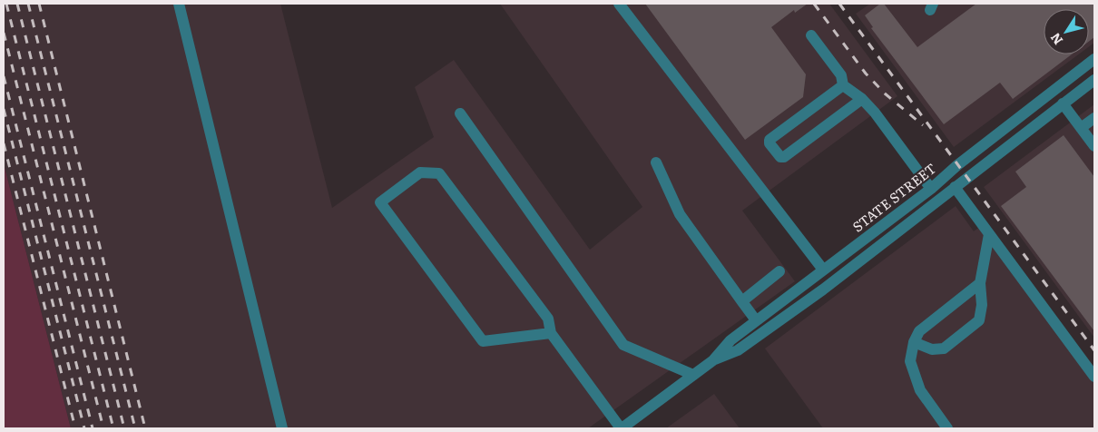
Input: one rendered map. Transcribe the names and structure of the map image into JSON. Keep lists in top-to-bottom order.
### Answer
{
  "streets": {
    "street": ["STATE STREET"]
  },
  "north": "bottom left"
}
